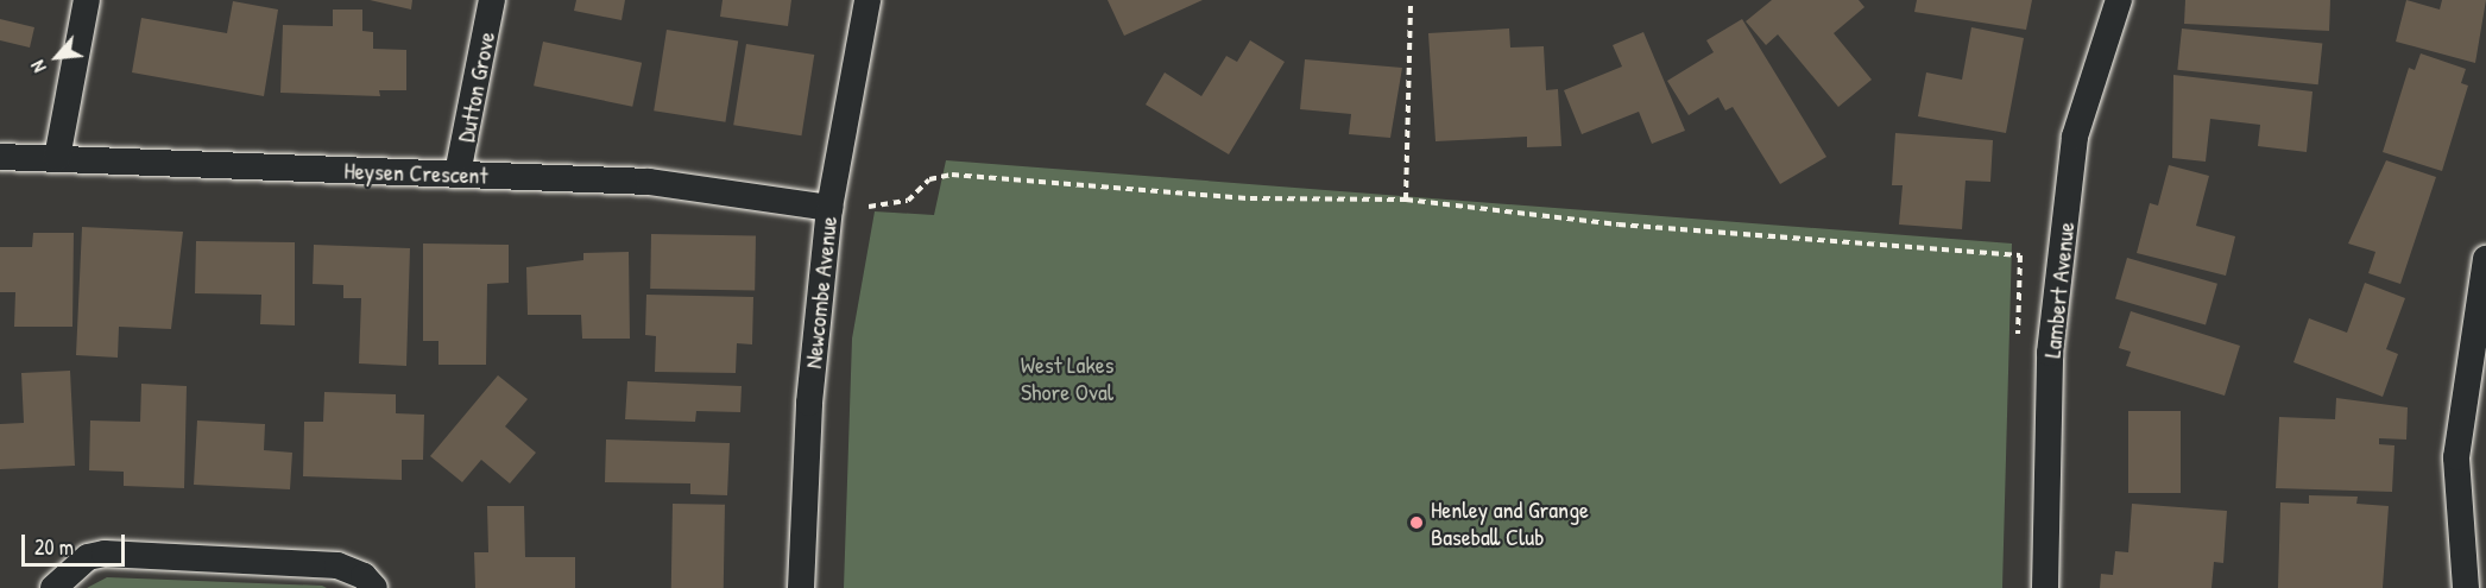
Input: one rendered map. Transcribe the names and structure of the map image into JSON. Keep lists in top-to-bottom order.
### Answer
{
  "streets": {
    "street": [
      "Dutton Grove",
      "Heysen Crescent",
      "Lambert Avenue",
      "Newcombe Avenue"
    ]
  },
  "crossings": [
    ["Dutton Grove", "Heysen Crescent"],
    ["Heysen Crescent", "Newcombe Avenue"]
  ],
  "parks": ["West Lakes Shore Oval"],
  "places": ["Henley and Grange Baseball Club"],
  "scale_bar": "20 m",
  "north": "bottom left"
}
